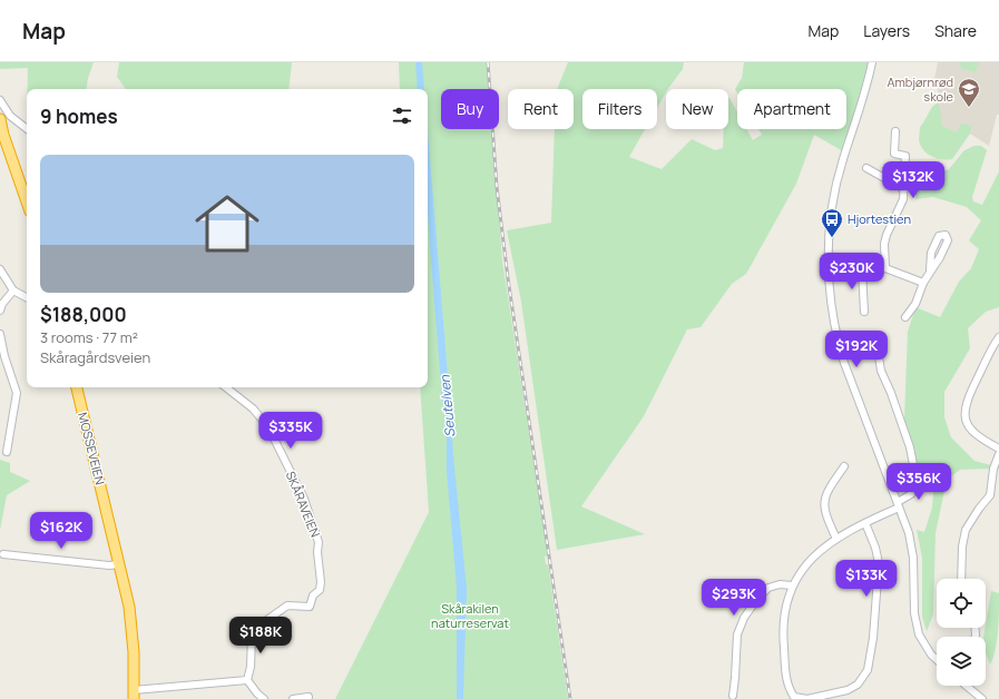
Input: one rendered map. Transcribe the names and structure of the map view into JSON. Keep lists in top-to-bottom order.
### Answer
{
  "streets": {
    "highway": ["MOSSEVEIEN"],
    "street": ["SKÅRAVEIEN"]
  },
  "water": ["Seutelven"],
  "parks": ["Skårakilen naturreservat"],
  "places": {
    "school or university": ["Ambjørnrød skole"],
    "bus stop": ["Hjortestien"]
  },
  "page": {
    "header": "Map",
    "nav": ["Map", "Layers", "Share"],
    "chip": [
      "Buy",
      "Rent",
      "Filters",
      "New",
      "Apartment"
    ],
    "heading": "9 homes",
    "list": [
      {
        "name": "$188,000",
        "note": "3 rooms · 77 m² · Skåragårdsveien"
      }
    ],
    "price": [
      "$132K",
      "$230K",
      "$192K",
      "$335K",
      "$356K",
      "$162K",
      "$133K",
      "$293K",
      "$188K"
    ]
  }
}
